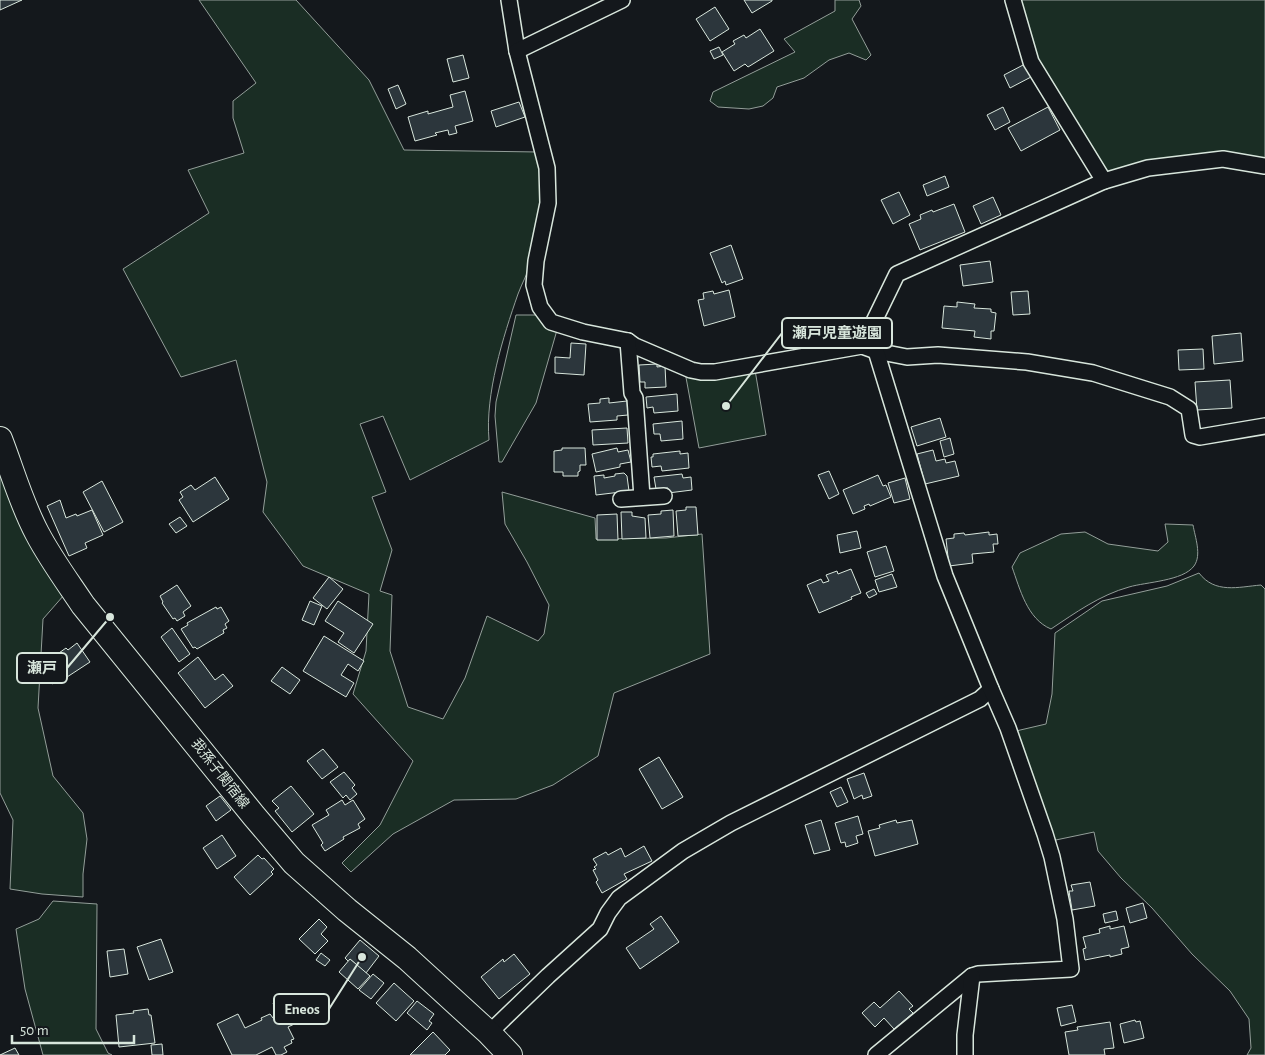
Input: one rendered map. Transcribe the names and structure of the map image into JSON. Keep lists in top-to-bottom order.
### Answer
{
  "streets": {
    "main road": ["我孫子関宿線"]
  },
  "places": ["瀬戸児童遊園", "瀬戸", "Eneos"],
  "scale_bar": "50 m"
}
